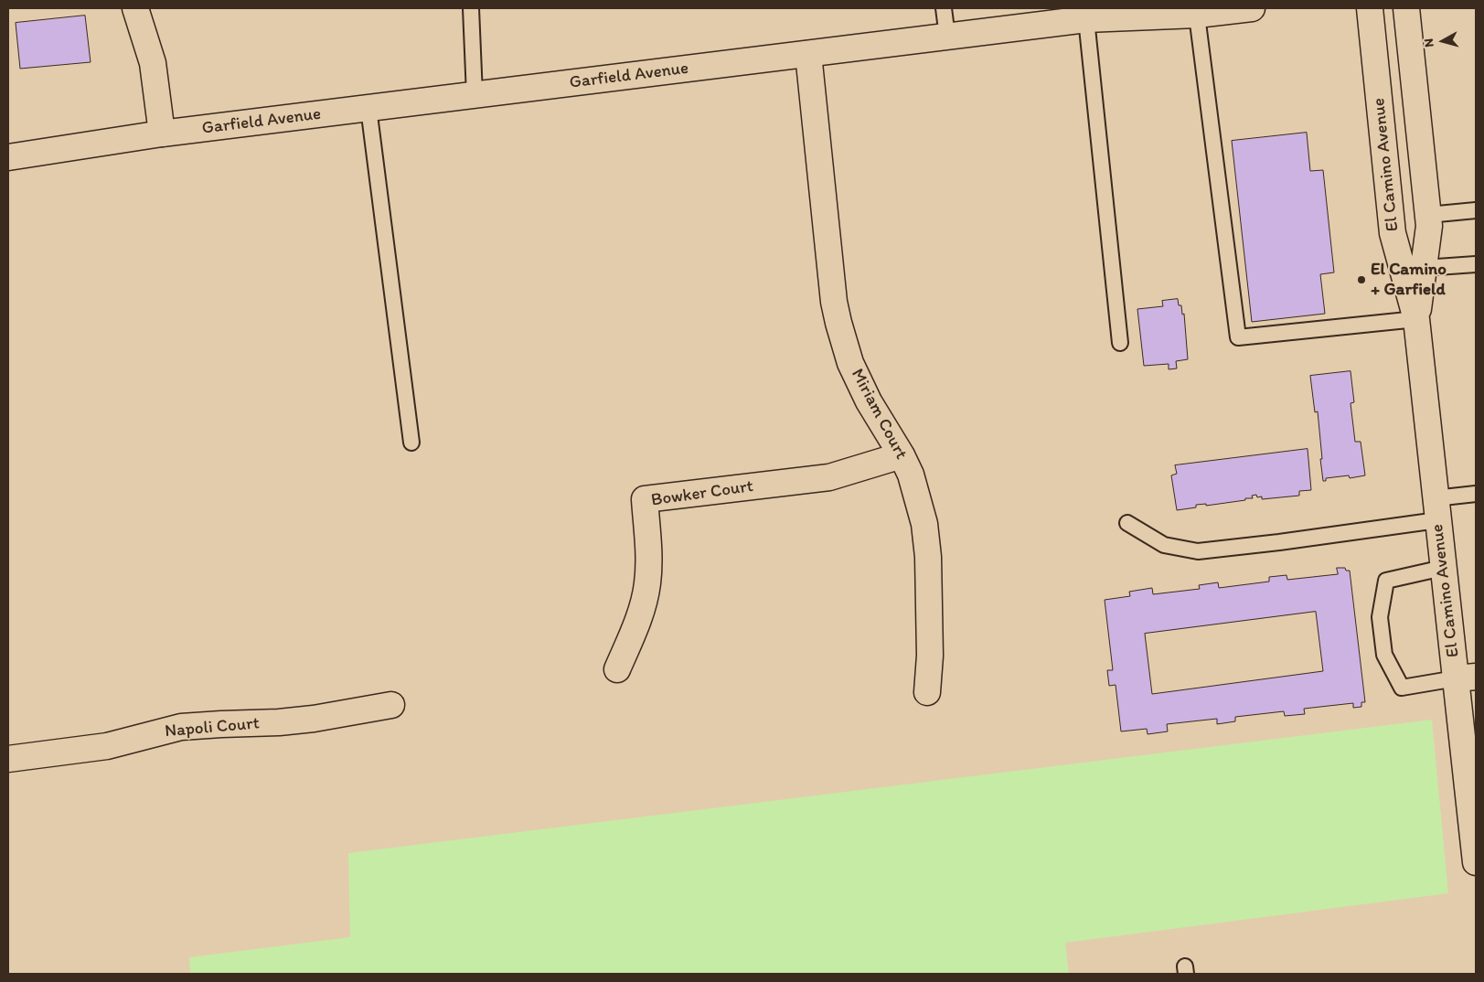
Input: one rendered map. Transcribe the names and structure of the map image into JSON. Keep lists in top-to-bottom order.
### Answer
{
  "streets": {
    "street": [
      "Garfield Avenue",
      "El Camino Avenue",
      "Miriam Court",
      "Bowker Court",
      "Napoli Court"
    ]
  },
  "crossings": [
    ["Garfield Avenue", "Miriam Court"],
    ["Miriam Court", "Bowker Court"]
  ],
  "places": ["El Camino + Garfield"],
  "north": "left"
}
